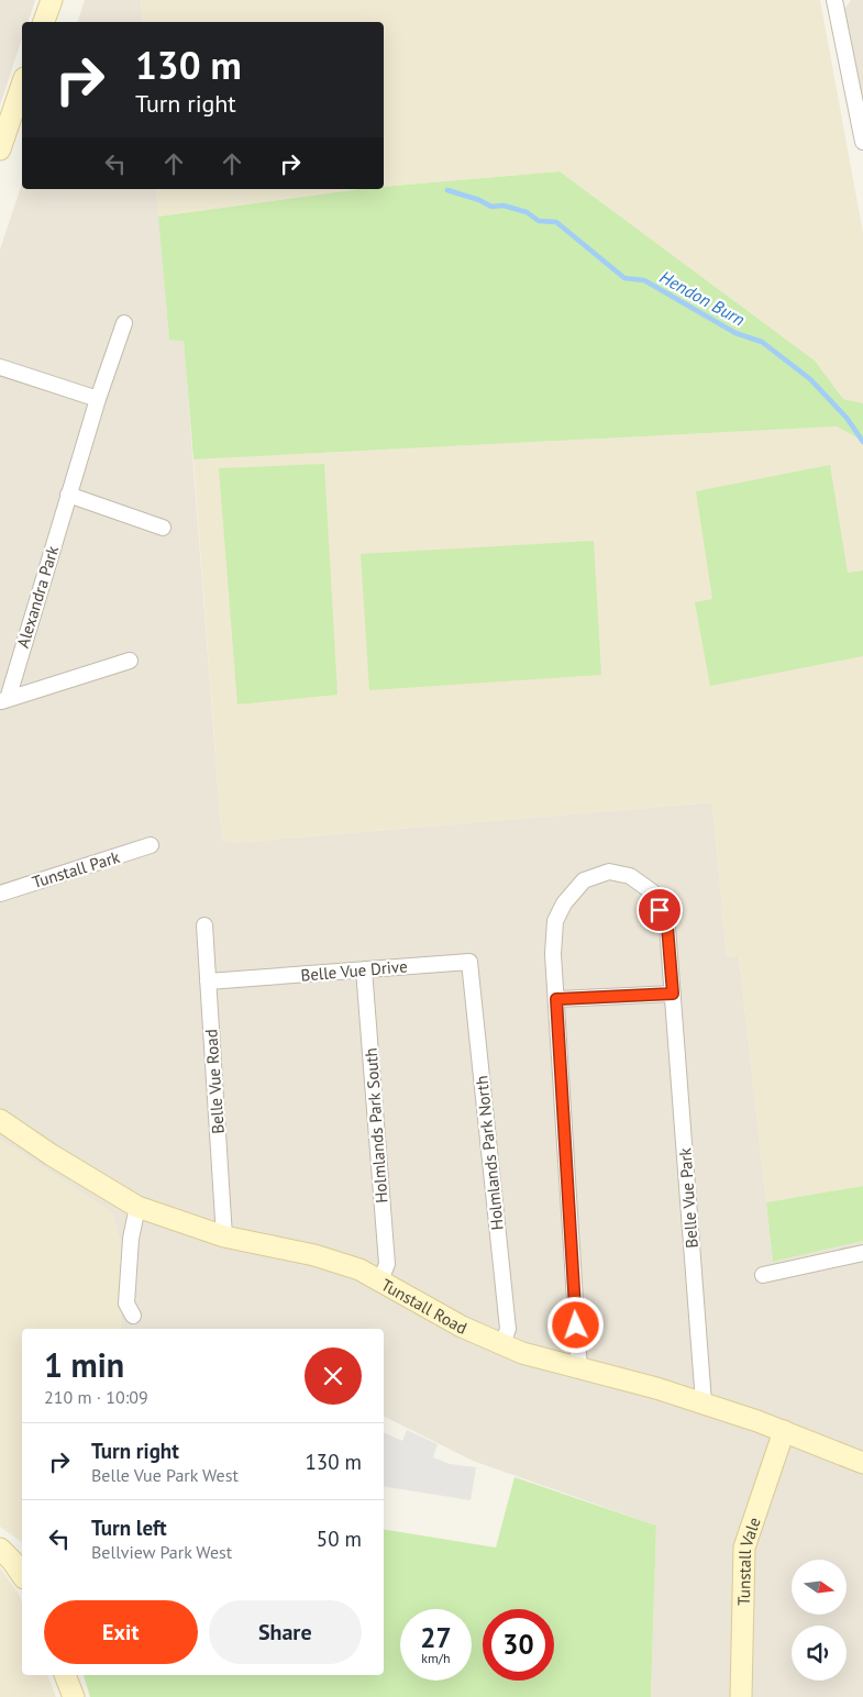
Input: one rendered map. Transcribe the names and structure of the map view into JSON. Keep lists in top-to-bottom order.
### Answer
{
  "streets": {
    "street": [
      "Alexandra Park",
      "Tunstall Park",
      "Belle Vue Drive",
      "Belle Vue Road",
      "Holmlands Park South",
      "Holmlands Park North",
      "Belle Vue Park",
      "Tunstall Road",
      "Tunstall Vale"
    ]
  },
  "crossings": [
    ["Belle Vue Drive", "Belle Vue Road"],
    ["Belle Vue Drive", "Holmlands Park South"],
    ["Belle Vue Drive", "Holmlands Park North"],
    ["Belle Vue Road", "Tunstall Road"],
    ["Holmlands Park South", "Tunstall Road"],
    ["Holmlands Park North", "Tunstall Road"],
    ["Belle Vue Park", "Tunstall Road"],
    ["Tunstall Road", "Tunstall Vale"]
  ],
  "water": ["Hendon Burn"],
  "north": "right",
  "page": {
    "turn": ["130 m", "Turn right"],
    "heading": ["1 min", "210 m · 10:09"],
    "list": [
      {
        "name": "Turn right",
        "note": "Belle Vue Park West",
        "value": "130 m"
      },
      {
        "name": "Turn left",
        "note": "Bellview Park West",
        "value": "50 m"
      }
    ],
    "buttons": ["Exit", "Share"],
    "speed": "27 km/h",
    "limit": "30"
  }
}
